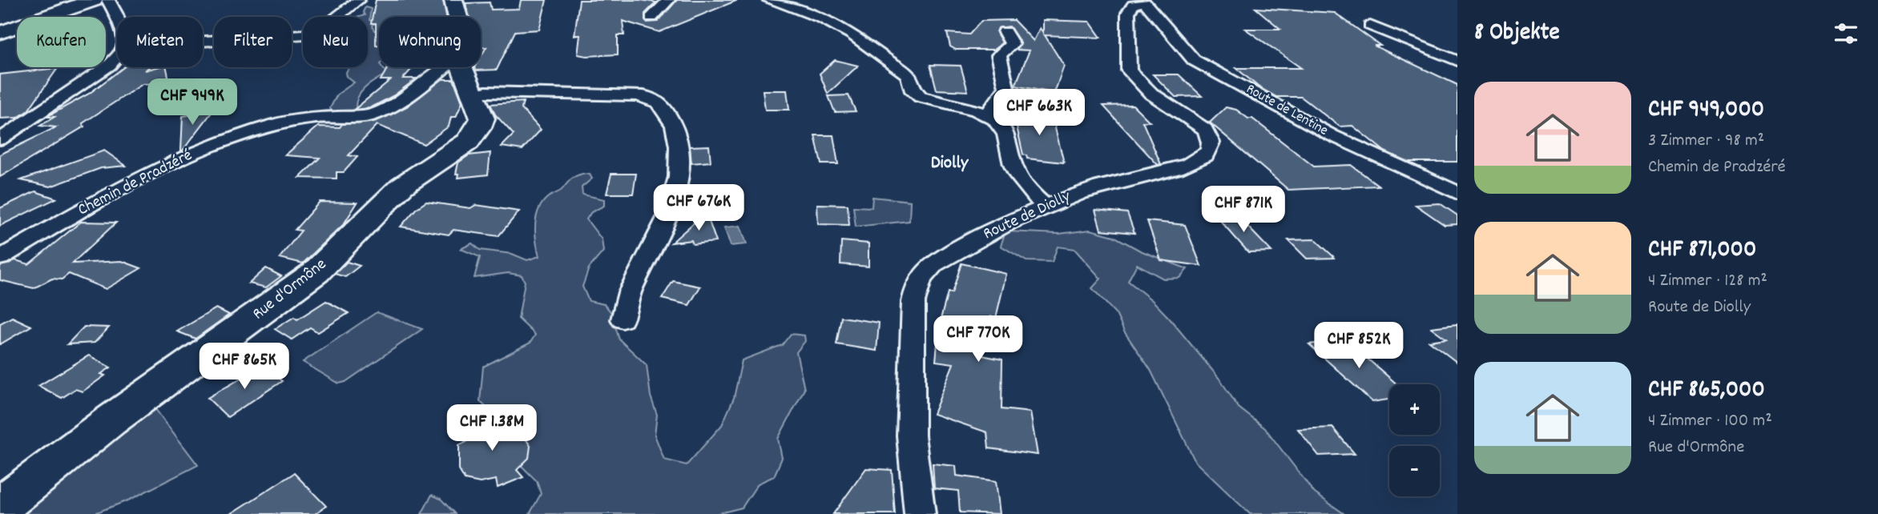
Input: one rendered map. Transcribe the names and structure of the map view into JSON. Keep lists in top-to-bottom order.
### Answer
{
  "streets": {
    "street": [
      "Route de Lentine",
      "Chemin de Pradzéré",
      "Route de Diolly",
      "Rue d'Ormône"
    ]
  },
  "crossings": [
    ["Route de Lentine", "Route de Diolly"],
    ["Chemin de Pradzéré", "Rue d'Ormône"]
  ],
  "districts": ["Diolly"],
  "page": {
    "heading": "8 Objekte",
    "chip": [
      "Kaufen",
      "Mieten",
      "Filter",
      "Neu",
      "Wohnung"
    ],
    "list": [
      {
        "name": "CHF 949,000",
        "note": "3 Zimmer · 98 m² · Chemin de Pradzéré"
      },
      {
        "name": "CHF 871,000",
        "note": "4 Zimmer · 128 m² · Route de Diolly"
      },
      {
        "name": "CHF 865,000",
        "note": "4 Zimmer · 100 m² · Rue d'Ormône"
      }
    ],
    "price": [
      "CHF 949K",
      "CHF 663K",
      "CHF 676K",
      "CHF 871K",
      "CHF 770K",
      "CHF 852K",
      "CHF 865K",
      "CHF 1.38M"
    ],
    "map_buttons": ["+", "−"]
  }
}
